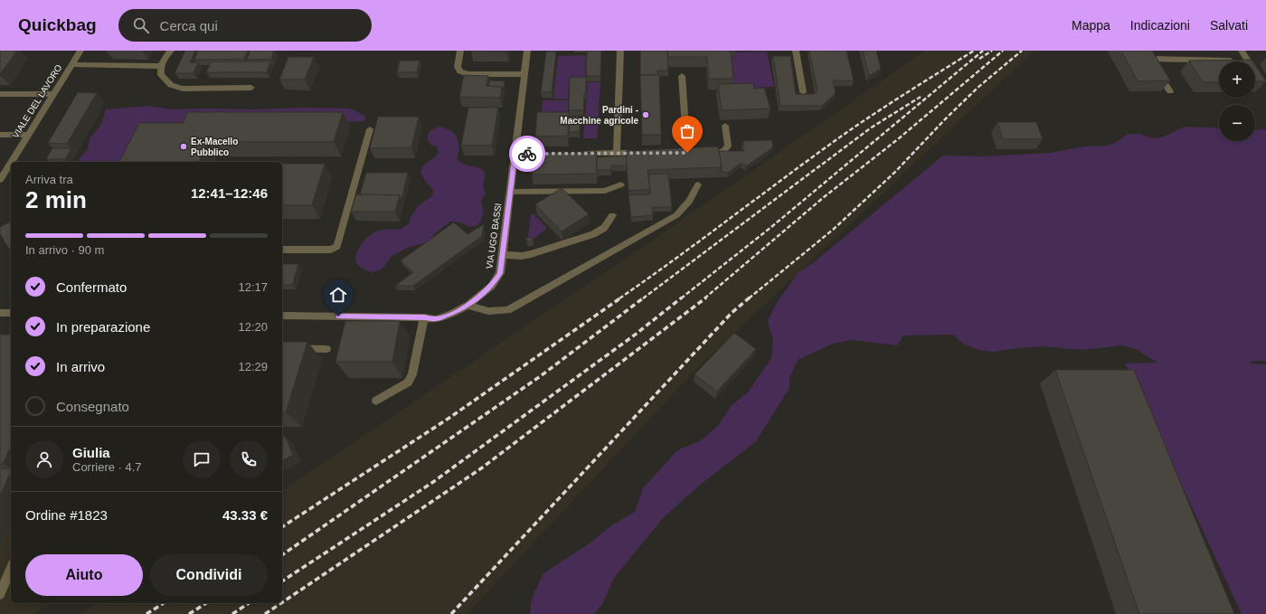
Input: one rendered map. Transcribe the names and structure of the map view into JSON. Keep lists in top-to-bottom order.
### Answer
{
  "streets": {
    "street": ["VIALE DEL LAVORO", "VIA UGO BASSI"]
  },
  "places": ["Pardini - Macchine agricole", "Ex-Macello Pubblico"],
  "page": {
    "header": "Quickbag",
    "search": "Cerca qui",
    "nav": ["Mappa", "Indicazioni", "Salvati"],
    "map_buttons": ["+", "−"],
    "heading": ["2 min", "Arriva tra", "12:41–12:46"],
    "panel": [
      "Giulia",
      "Corriere · 4.7",
      "Ordine #1823",
      "43.33 €"
    ],
    "bar": "In arrivo · 90 m",
    "list": [
      ["Confermato", "12:17"],
      ["In preparazione", "12:20"],
      ["In arrivo", "12:29"],
      "Consegnato"
    ],
    "buttons": ["Aiuto", "Condividi"]
  }
}
